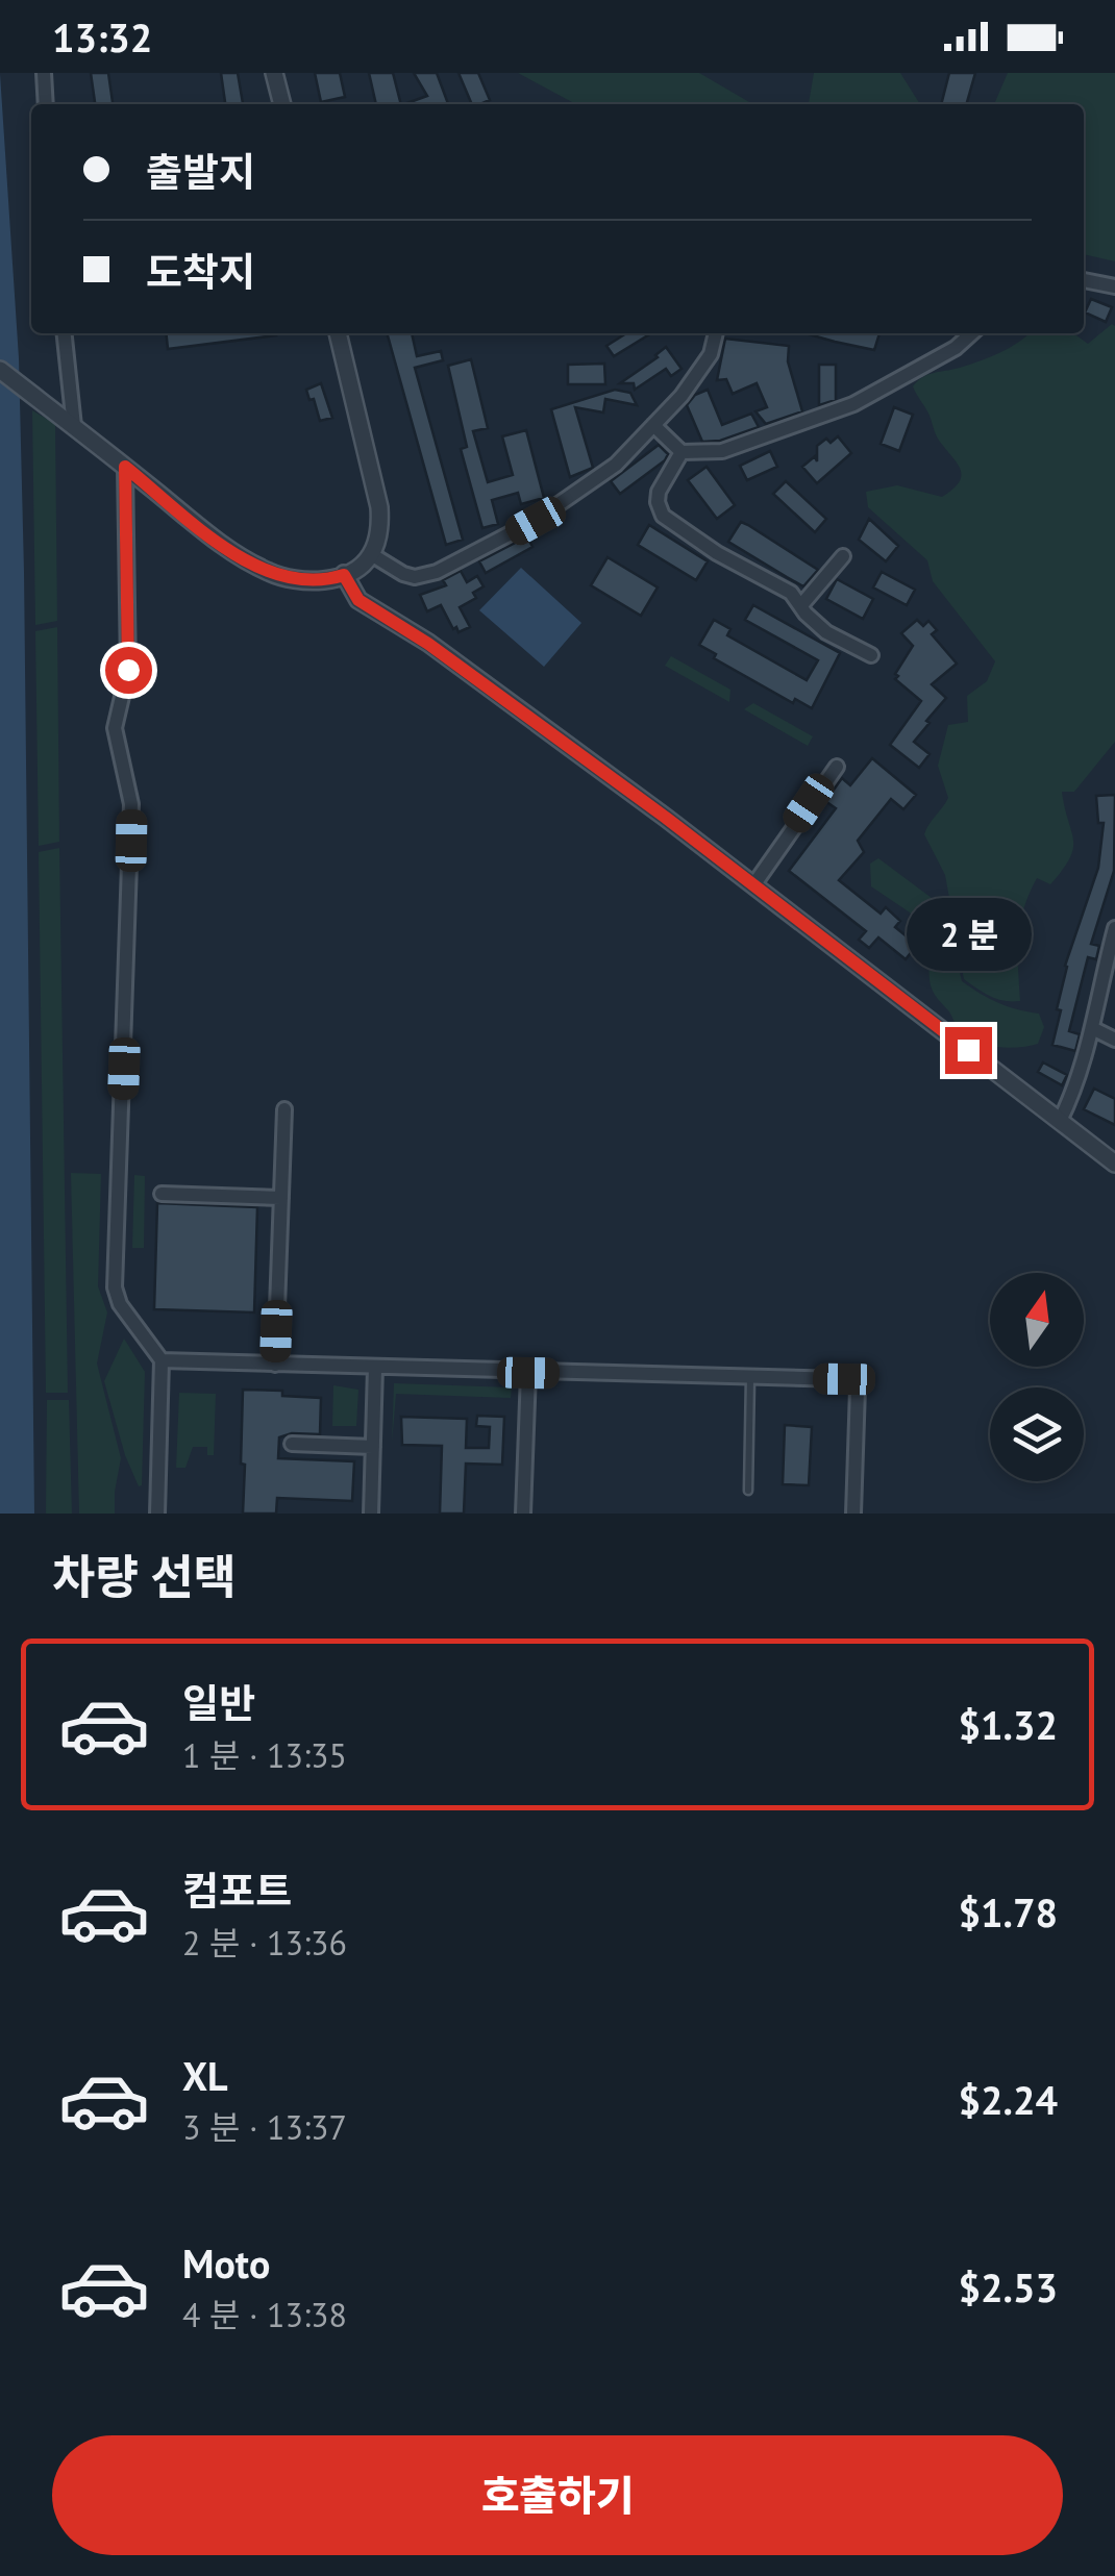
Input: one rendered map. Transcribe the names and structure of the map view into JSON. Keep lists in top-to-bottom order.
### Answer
{
  "north": "top",
  "page": {
    "status": "13:32",
    "banner": ["출발지", "도착지"],
    "bubble": "2 분",
    "heading": "차량 선택",
    "list": [
      {
        "name": "일반",
        "note": "1 분 · 13:35",
        "value": "$1.32"
      },
      {
        "name": "컴포트",
        "note": "2 분 · 13:36",
        "value": "$1.78"
      },
      {
        "name": "XL",
        "note": "3 분 · 13:37",
        "value": "$2.24"
      },
      {
        "name": "Moto",
        "note": "4 분 · 13:38",
        "value": "$2.53"
      }
    ],
    "buttons": "호출하기"
  }
}
